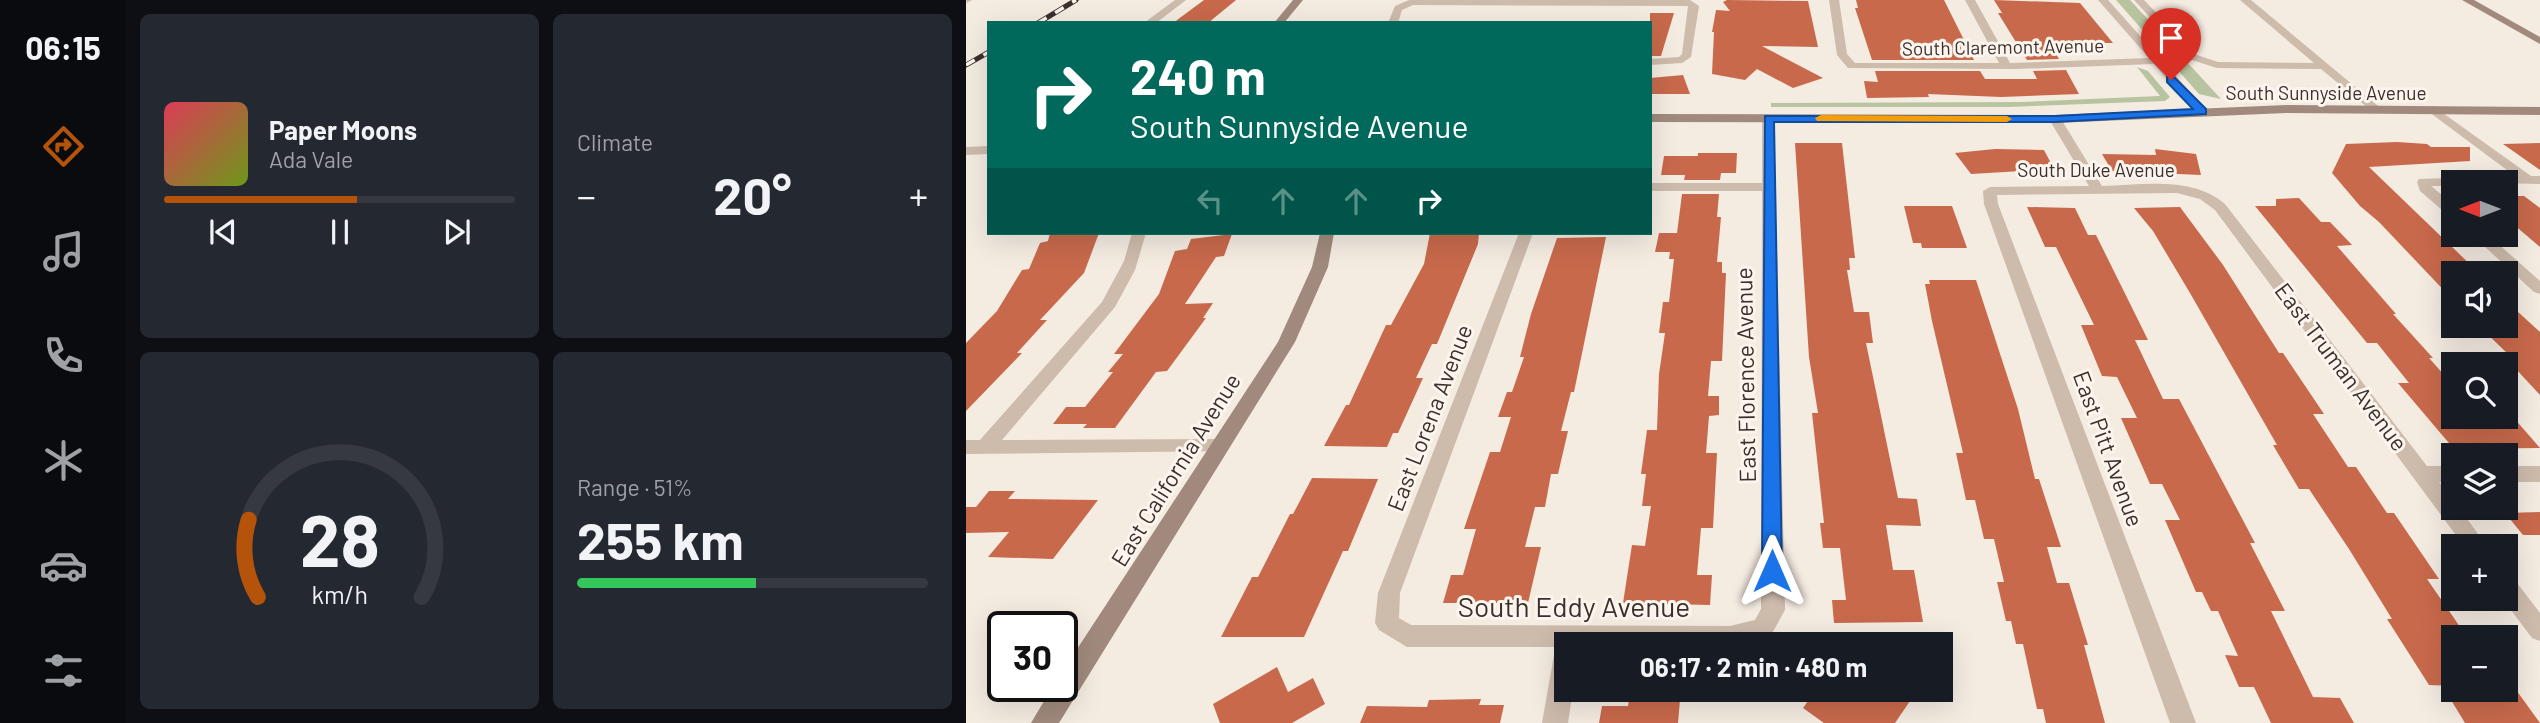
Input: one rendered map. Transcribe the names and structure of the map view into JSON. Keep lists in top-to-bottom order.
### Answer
{
  "streets": {
    "street": [
      "South Claremont Avenue",
      "South Sunnyside Avenue",
      "South Duke Avenue",
      "East Truman Avenue",
      "East Florence Avenue",
      "East Lorena Avenue",
      "East Pitt Avenue",
      "East California Avenue",
      "South Eddy Avenue"
    ]
  },
  "crossings": [
    ["South Sunnyside Avenue", "East Florence Avenue"],
    ["South Duke Avenue", "East Truman Avenue"],
    ["South Duke Avenue", "East Pitt Avenue"],
    ["East Florence Avenue", "South Eddy Avenue"],
    ["East Lorena Avenue", "South Eddy Avenue"]
  ],
  "north": "left",
  "page": {
    "tabs": "06:15",
    "tile": [
      "Climate",
      ["Range · 51%", "255 km"]
    ],
    "turn": ["240 m", "South Sunnyside Avenue"],
    "song": ["Paper Moons", "Ada Vale"],
    "heat": ["−", "20°", "+"],
    "map_buttons": ["+", "−"],
    "limit": "30",
    "trip": "06:17 · 2 min · 480 m",
    "gauge": ["28", "km/h"]
  }
}
